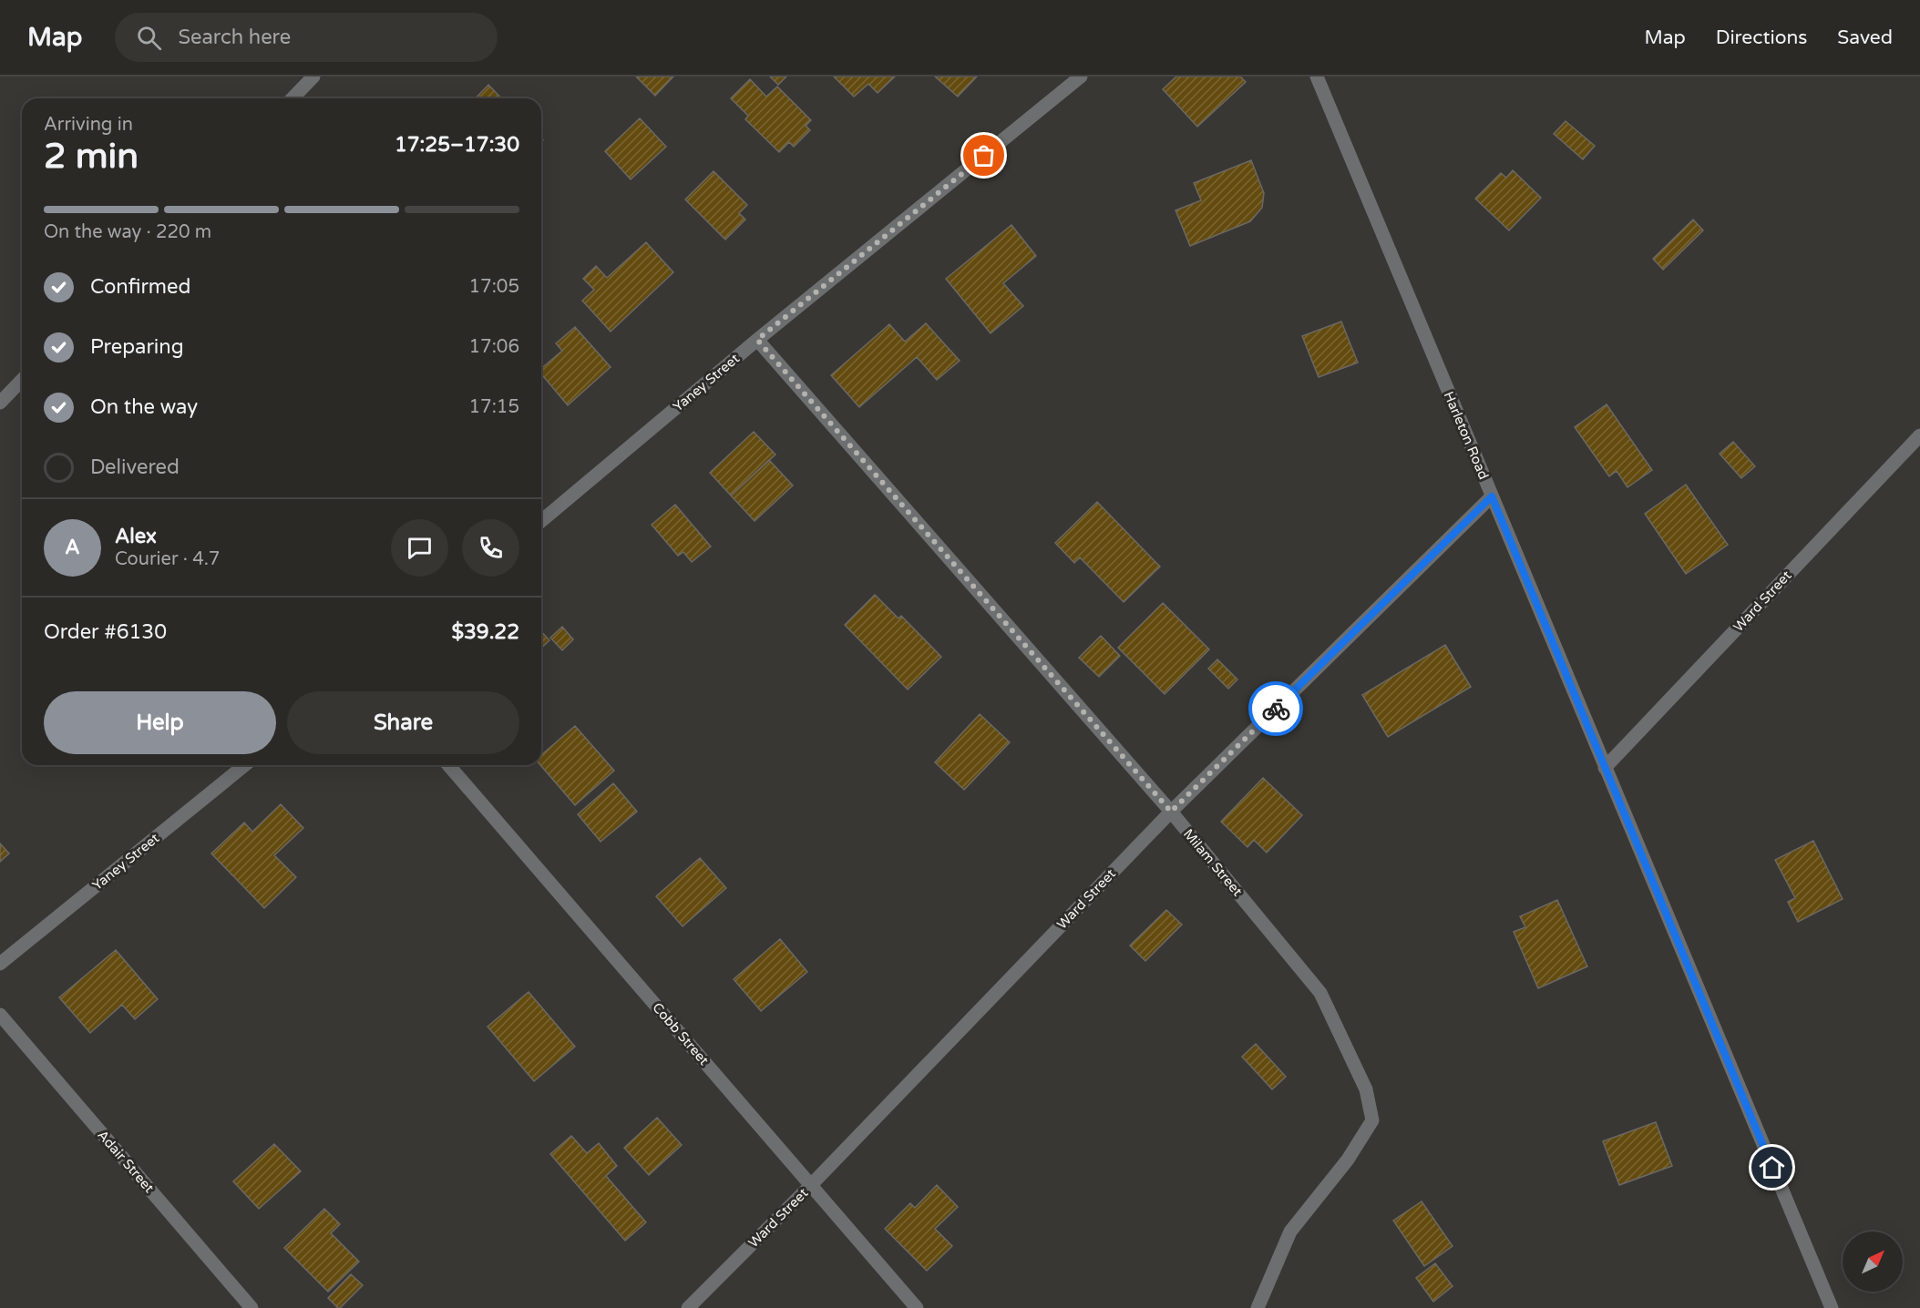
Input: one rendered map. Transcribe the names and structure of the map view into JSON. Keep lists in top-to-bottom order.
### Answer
{
  "streets": {
    "street": [
      "Yaney Street",
      "Harleton Road",
      "Ward Street",
      "Milam Street",
      "Cobb Street",
      "Adair Street"
    ]
  },
  "crossings": [
    ["Yaney Street", "Milam Street"],
    ["Harleton Road", "Ward Street"],
    ["Ward Street", "Milam Street"],
    ["Ward Street", "Cobb Street"]
  ],
  "north": "top right",
  "page": {
    "header": "Map",
    "search": "Search here",
    "nav": ["Map", "Directions", "Saved"],
    "heading": ["2 min", "Arriving in", "17:25–17:30"],
    "panel": [
      "Alex",
      "Courier · 4.7",
      "Order #6130",
      "$39.22"
    ],
    "bar": "On the way · 220 m",
    "list": [
      ["Confirmed", "17:05"],
      ["Preparing", "17:06"],
      ["On the way", "17:15"],
      "Delivered"
    ],
    "round": "A",
    "buttons": ["Help", "Share"]
  }
}
